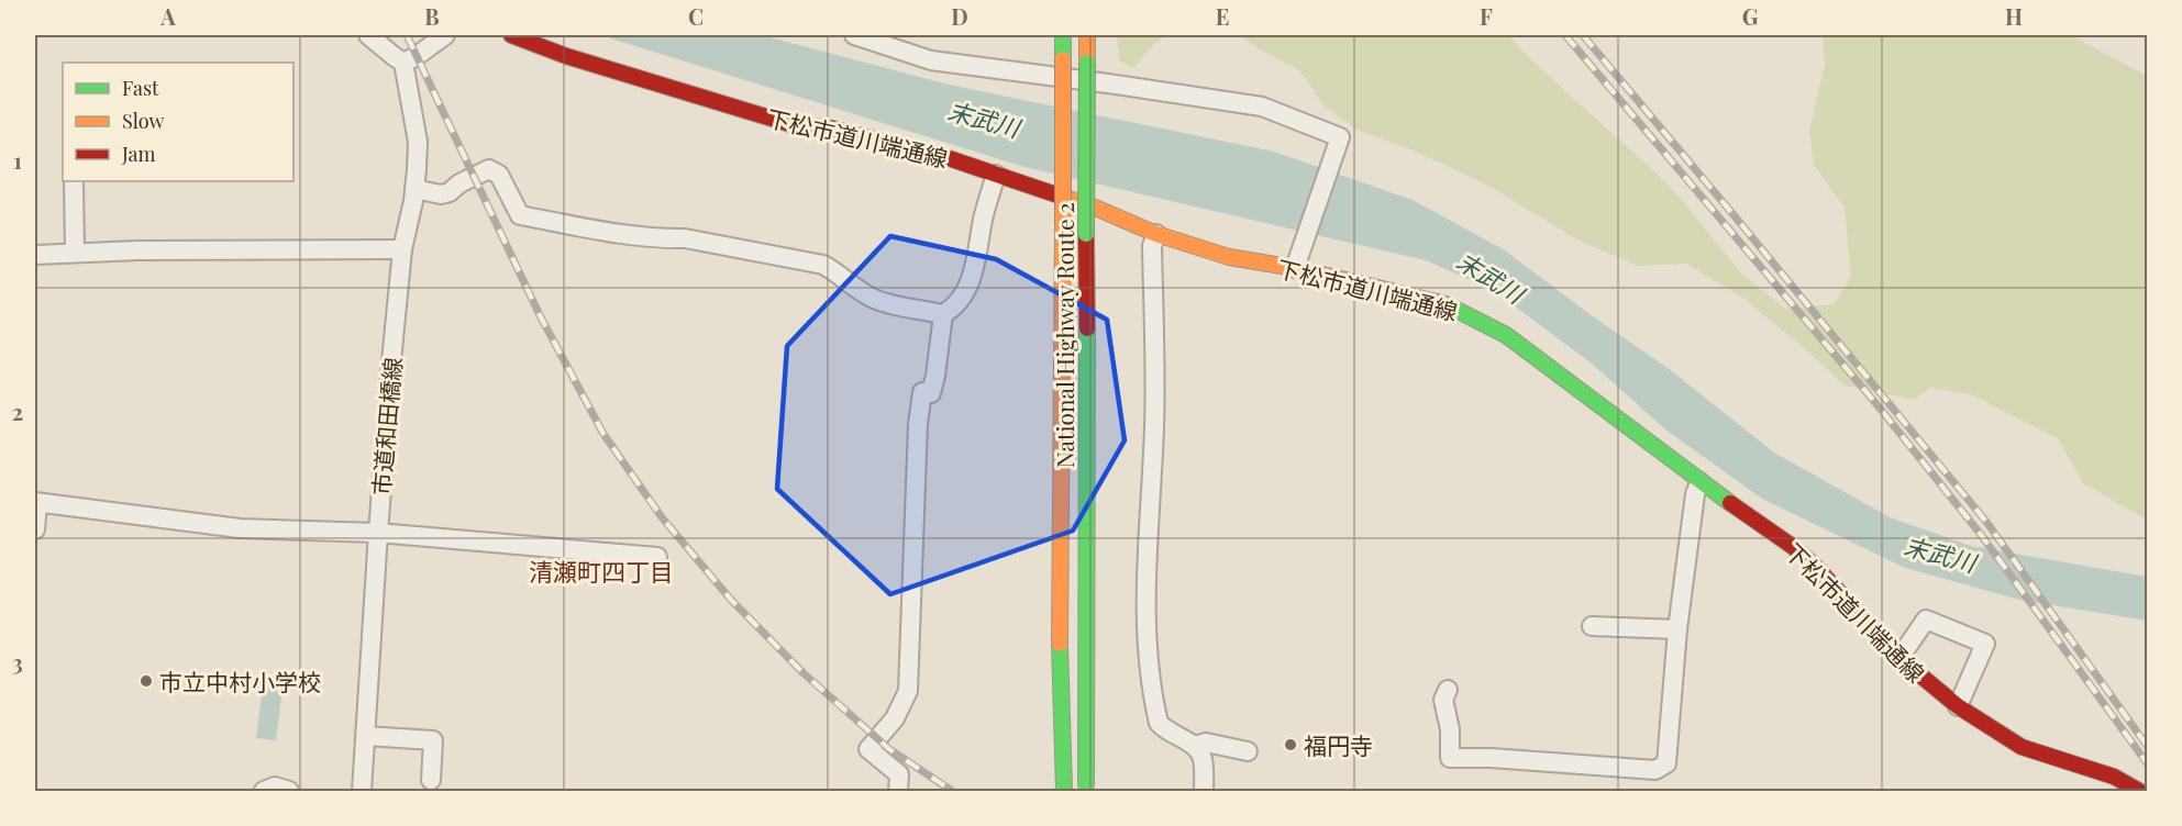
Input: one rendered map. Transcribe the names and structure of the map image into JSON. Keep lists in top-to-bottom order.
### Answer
{
  "streets": {
    "main road": ["下松市道川端通線", "National Highway Route 2"],
    "street": ["市道和田橋線"]
  },
  "districts": ["清瀬町四丁目"],
  "water": ["末武川"],
  "places": ["市立中村小学校", "福円寺"],
  "legend": ["Fast", "Slow", "Jam"],
  "grid": {
    "columns": [
      "A",
      "B",
      "C",
      "D",
      "E",
      "F",
      "G",
      "H"
    ],
    "rows": ["1", "2", "3"]
  }
}
